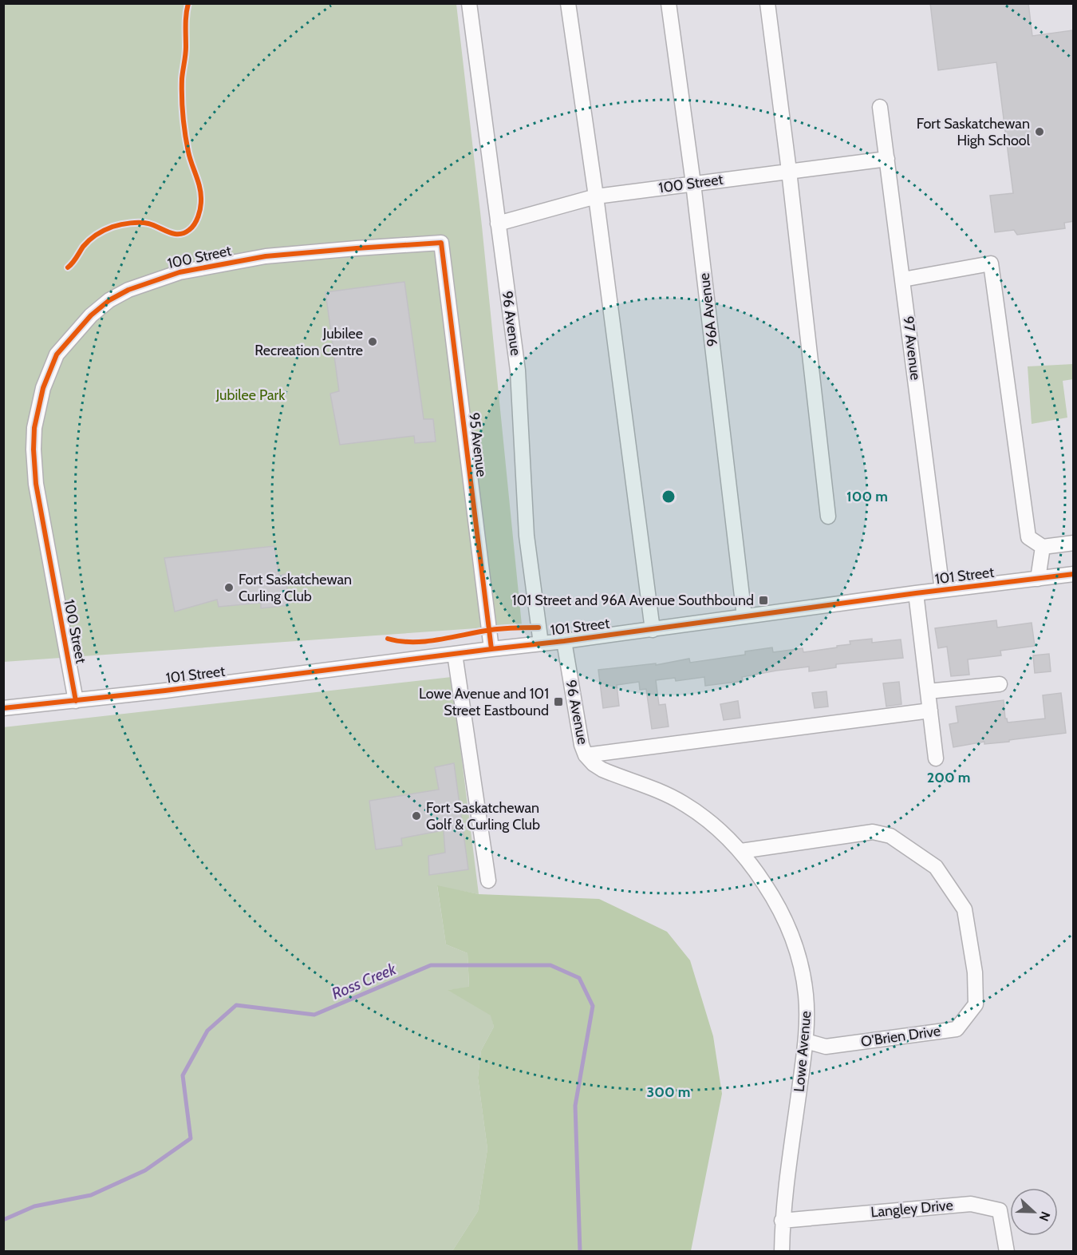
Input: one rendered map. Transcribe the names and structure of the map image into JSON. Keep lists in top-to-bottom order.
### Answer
{
  "streets": {
    "street": [
      "100 Street",
      "96A Avenue",
      "96 Avenue",
      "97 Avenue",
      "95 Avenue",
      "101 Street",
      "O'Brien Drive",
      "Lowe Avenue",
      "Langley Drive"
    ]
  },
  "crossings": [
    ["100 Street", "96A Avenue"],
    ["100 Street", "96 Avenue"],
    ["100 Street", "97 Avenue"],
    ["100 Street", "95 Avenue"],
    ["100 Street", "101 Street"],
    ["96A Avenue", "101 Street"],
    ["96 Avenue", "101 Street"],
    ["96 Avenue", "Lowe Avenue"],
    ["97 Avenue", "101 Street"],
    ["95 Avenue", "101 Street"],
    ["O'Brien Drive", "Lowe Avenue"],
    ["Lowe Avenue", "Langley Drive"]
  ],
  "water": ["Ross Creek"],
  "parks": ["Jubilee Park"],
  "places": {
    "other": [
      "Fort Saskatchewan High School",
      "Jubilee Recreation Centre",
      "Fort Saskatchewan Curling Club",
      "Fort Saskatchewan Golf & Curling Club"
    ],
    "transit": ["101 Street and 96A Avenue Southbound", "Lowe Avenue and 101 Street Eastbound"]
  },
  "north": "right",
  "rings": ["100 m", "200 m", "300 m"]
}
